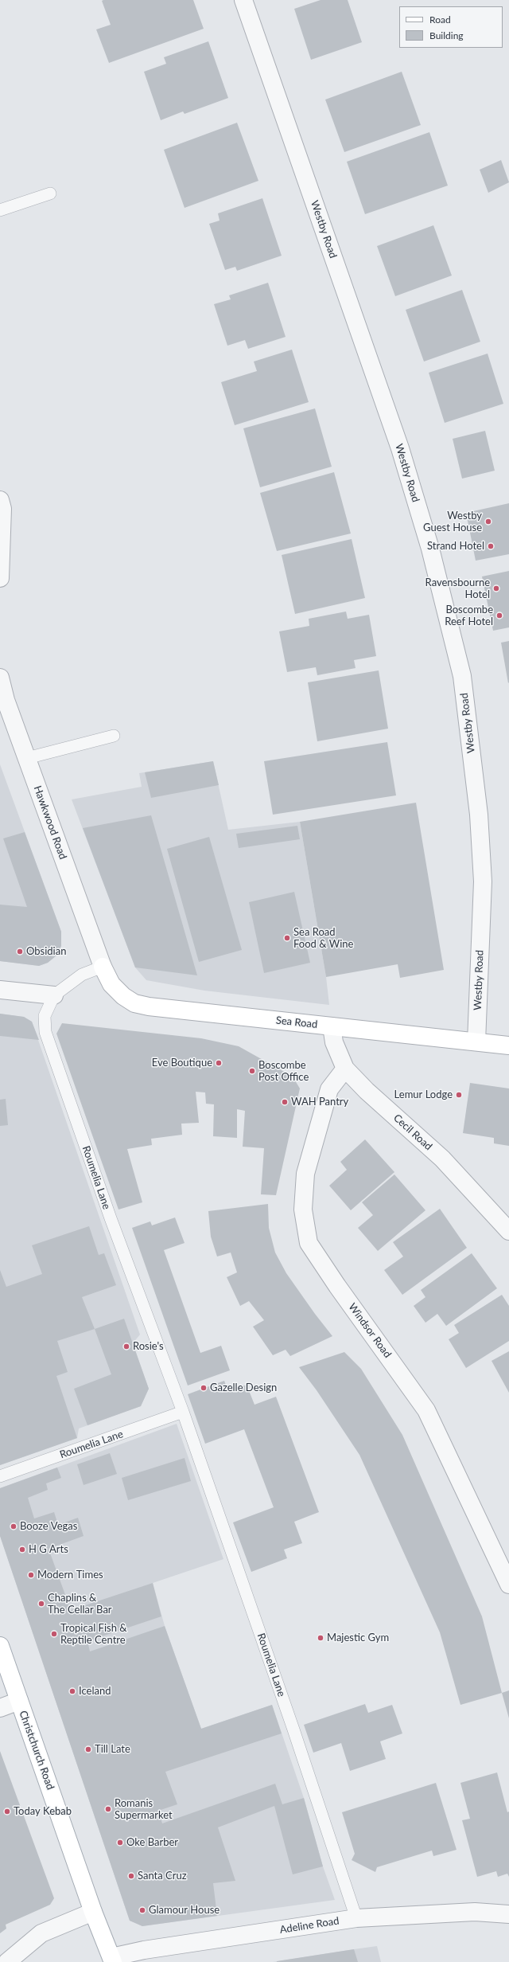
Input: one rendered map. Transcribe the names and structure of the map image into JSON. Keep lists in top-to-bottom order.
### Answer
{
  "streets": {
    "street": [
      "Westby Road",
      "Hawkwood Road",
      "Sea Road",
      "Cecil Road",
      "Windsor Road",
      "Christchurch Road",
      "Adeline Road"
    ],
    "lane": ["Roumelia Lane"]
  },
  "crossings": [
    ["Westby Road", "Sea Road"],
    ["Hawkwood Road", "Sea Road"],
    ["Hawkwood Road", "Roumelia Lane"],
    ["Sea Road", "Cecil Road"],
    ["Sea Road", "Roumelia Lane"],
    ["Cecil Road", "Windsor Road"],
    ["Roumelia Lane", "Adeline Road"],
    ["Christchurch Road", "Adeline Road"]
  ],
  "places": [
    "Westby Guest House",
    "Strand Hotel",
    "Ravensbourne Hotel",
    "Boscombe Reef Hotel",
    "Sea Road Food & Wine",
    "Obsidian",
    "Eve Boutique",
    "Boscombe Post Office",
    "Lemur Lodge",
    "WAH Pantry",
    "Rosie's",
    "Gazelle Design",
    "Booze Vegas",
    "H G Arts",
    "Modern Times",
    "Chaplins & The Cellar Bar",
    "Tropical Fish & Reptile Centre",
    "Majestic Gym",
    "Iceland",
    "Till Late",
    "Romanis Supermarket",
    "Today Kebab",
    "Oke Barber",
    "Santa Cruz",
    "Glamour House"
  ],
  "legend": ["Road", "Building"]
}
